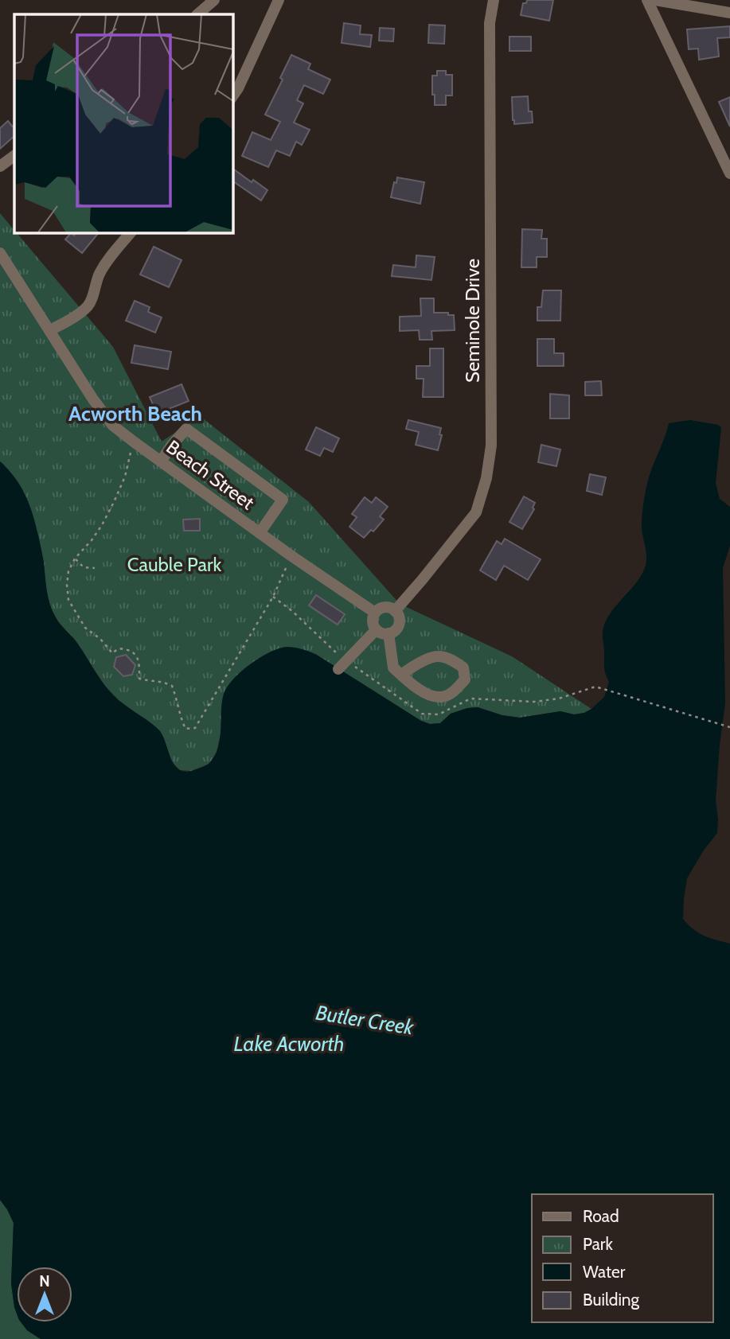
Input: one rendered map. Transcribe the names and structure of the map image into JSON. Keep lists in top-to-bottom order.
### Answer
{
  "streets": {
    "street": ["Seminole Drive", "Beach Street"]
  },
  "crossings": [
    ["Seminole Drive", "Beach Street"]
  ],
  "districts": ["Acworth Beach"],
  "water": ["Butler Creek", "Lake Acworth"],
  "parks": ["Cauble Park"],
  "legend": [
    "Road",
    "Park",
    "Water",
    "Building"
  ],
  "north": "top"
}
